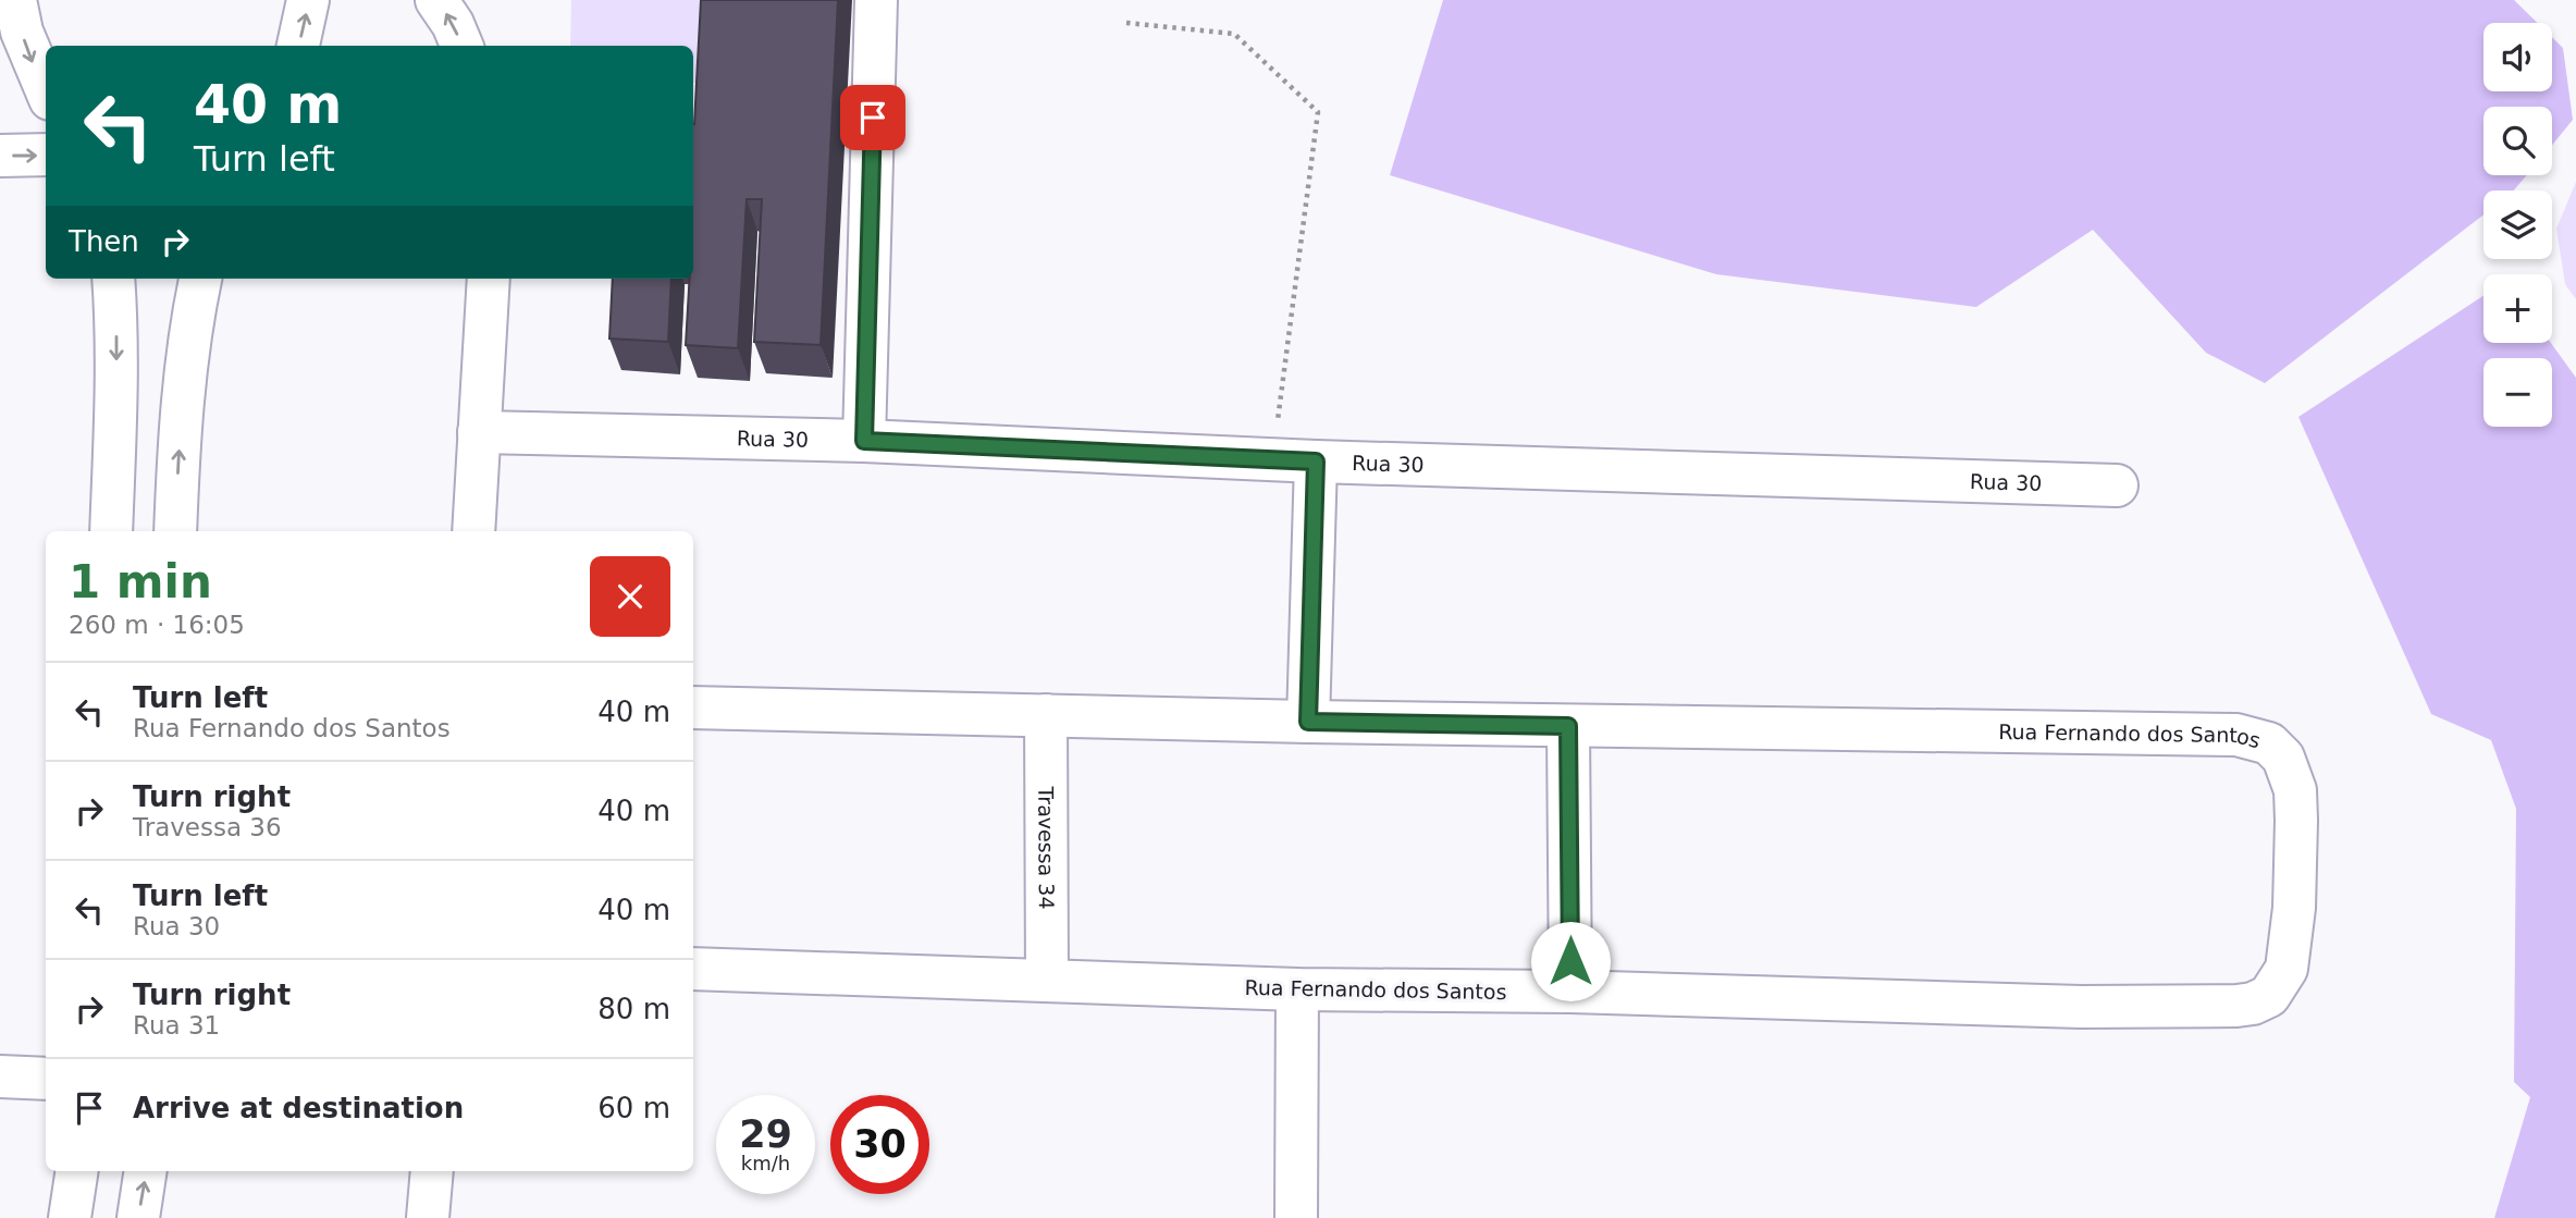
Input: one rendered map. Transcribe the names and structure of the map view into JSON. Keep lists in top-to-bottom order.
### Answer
{
  "streets": {
    "street": ["Rua 30", "Rua Fernando dos Santos", "Travessa 34"]
  },
  "crossings": [
    ["Rua Fernando dos Santos", "Travessa 34"]
  ],
  "page": {
    "map_buttons": ["+", "−"],
    "turn": ["40 m", "Turn left"],
    "then": "Then",
    "heading": ["1 min", "260 m · 16:05"],
    "list": [
      {
        "name": "Turn left",
        "note": "Rua Fernando dos Santos",
        "value": "40 m"
      },
      {
        "name": "Turn right",
        "note": "Travessa 36",
        "value": "40 m"
      },
      {
        "name": "Turn left",
        "note": "Rua 30",
        "value": "40 m"
      },
      {
        "name": "Turn right",
        "note": "Rua 31",
        "value": "80 m"
      },
      {
        "name": "Arrive at destination",
        "value": "60 m"
      }
    ],
    "speed": "29 km/h",
    "limit": "30"
  }
}
